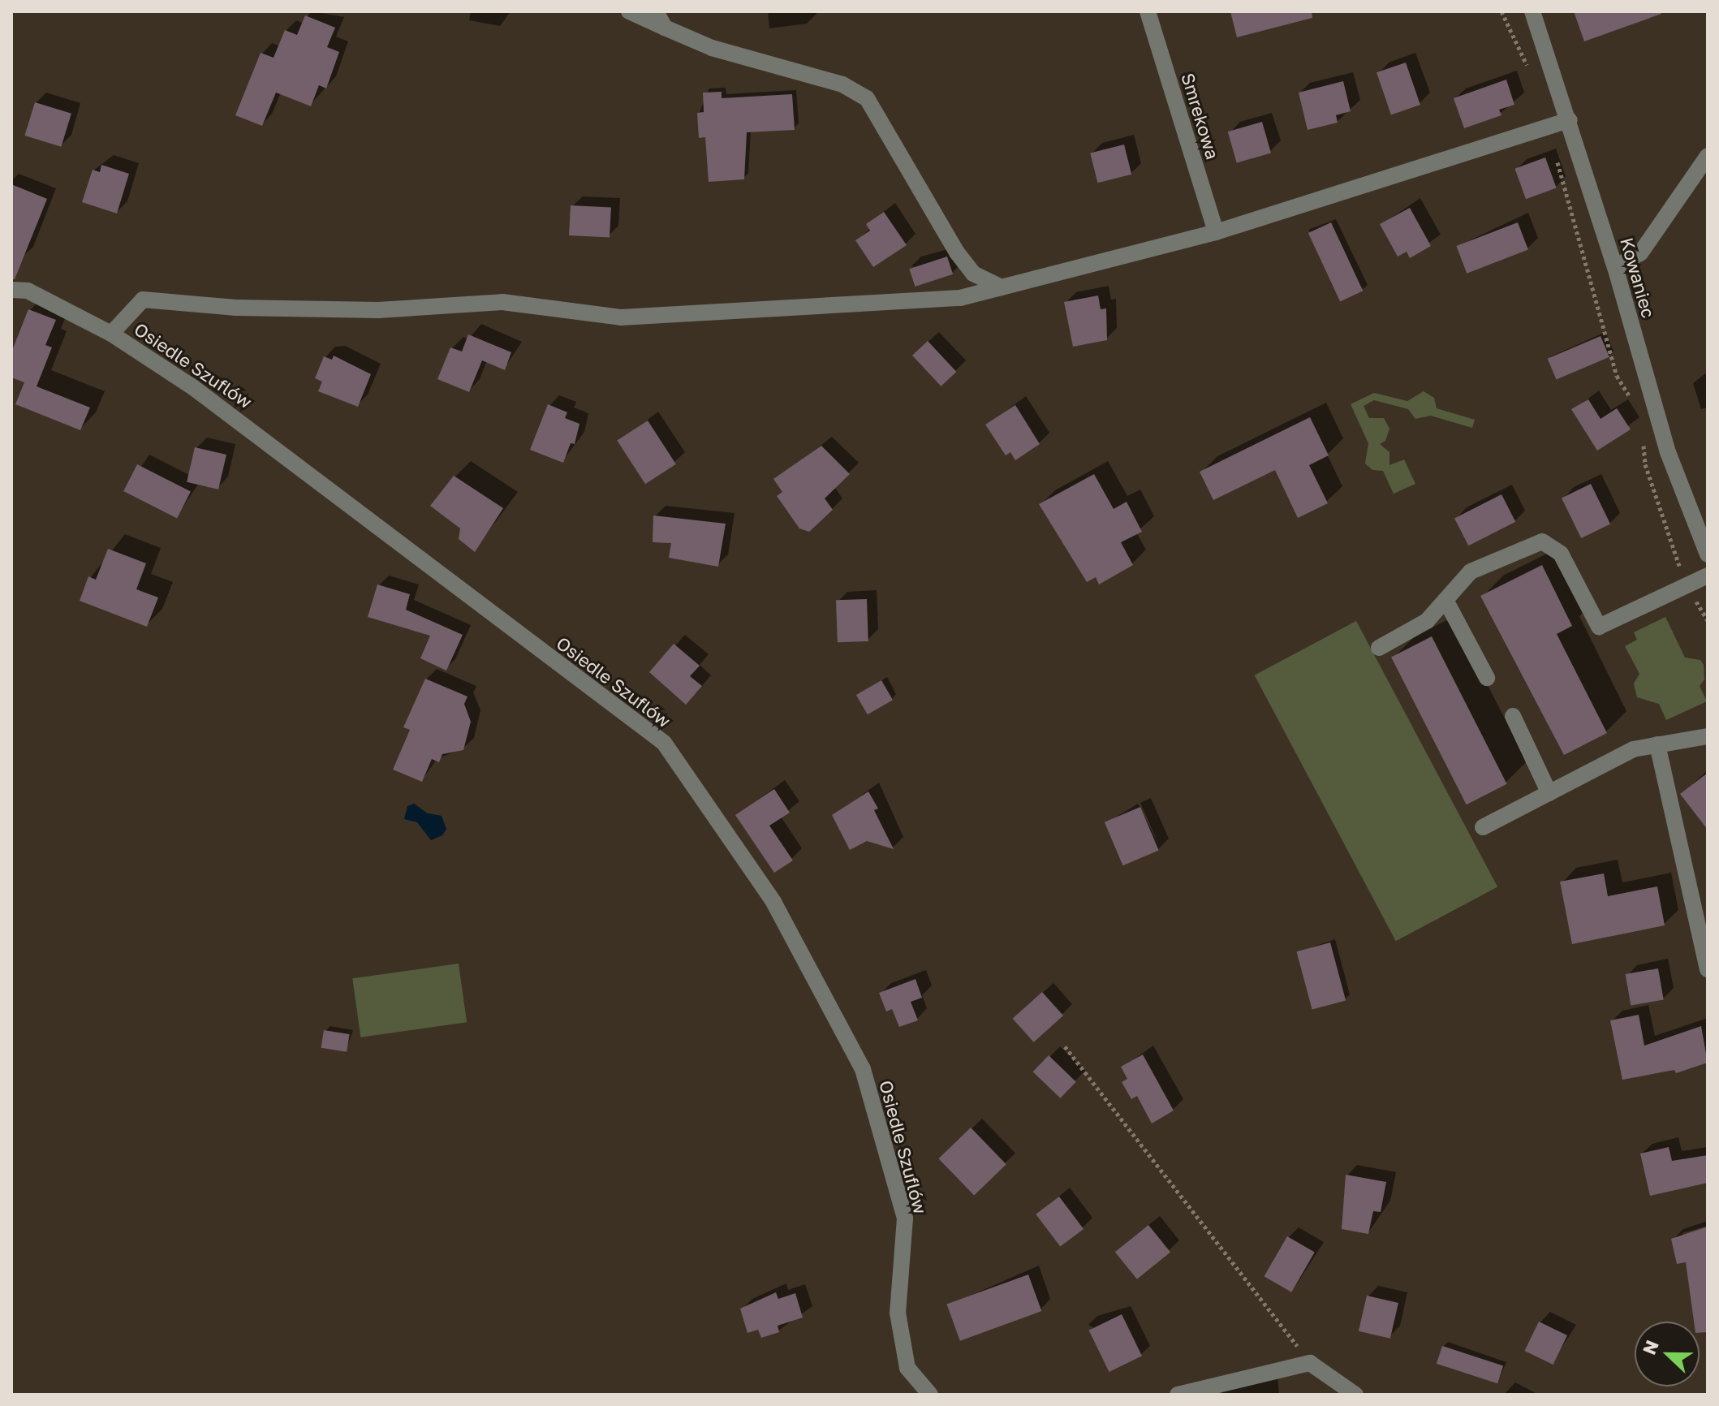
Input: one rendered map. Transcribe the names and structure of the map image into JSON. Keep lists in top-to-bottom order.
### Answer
{
  "streets": {
    "street": ["Smrekowa", "Kowaniec", "Osiedle Szuflów"]
  },
  "north": "left"
}
